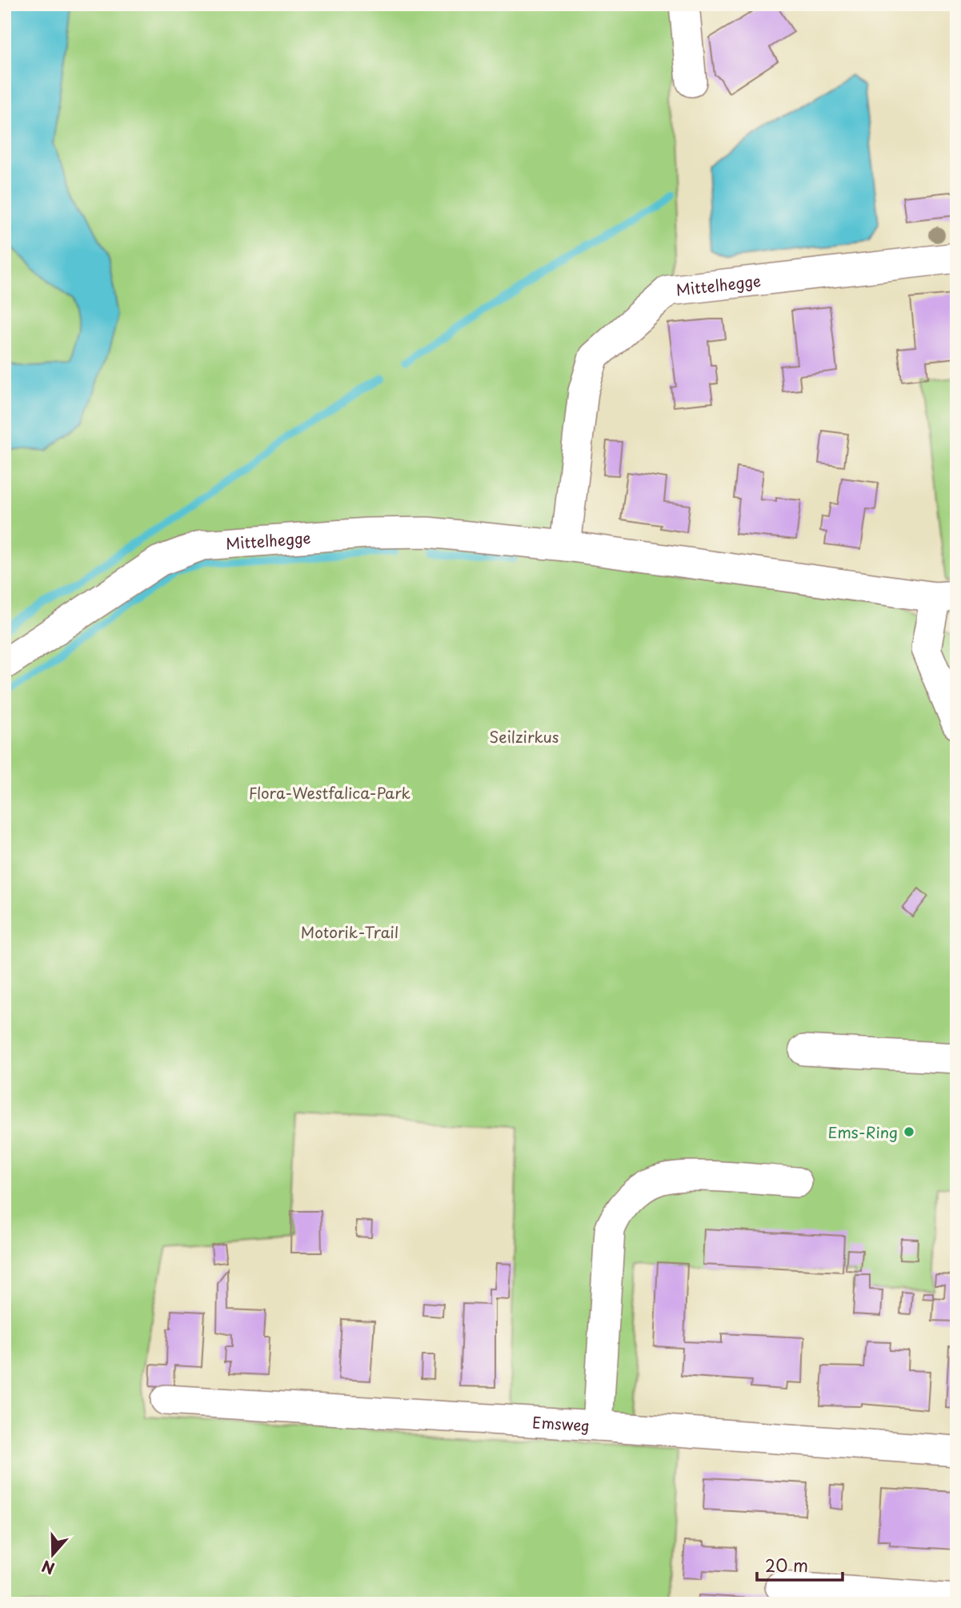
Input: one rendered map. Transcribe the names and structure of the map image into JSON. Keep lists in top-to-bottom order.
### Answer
{
  "streets": {
    "street": ["Mittelhegge", "Emsweg"]
  },
  "parks": ["Seilzirkus", "Flora-Westfalica-Park", "Motorik-Trail"],
  "places": ["Ems-Ring"],
  "scale_bar": "20 m",
  "north": "bottom"
}
